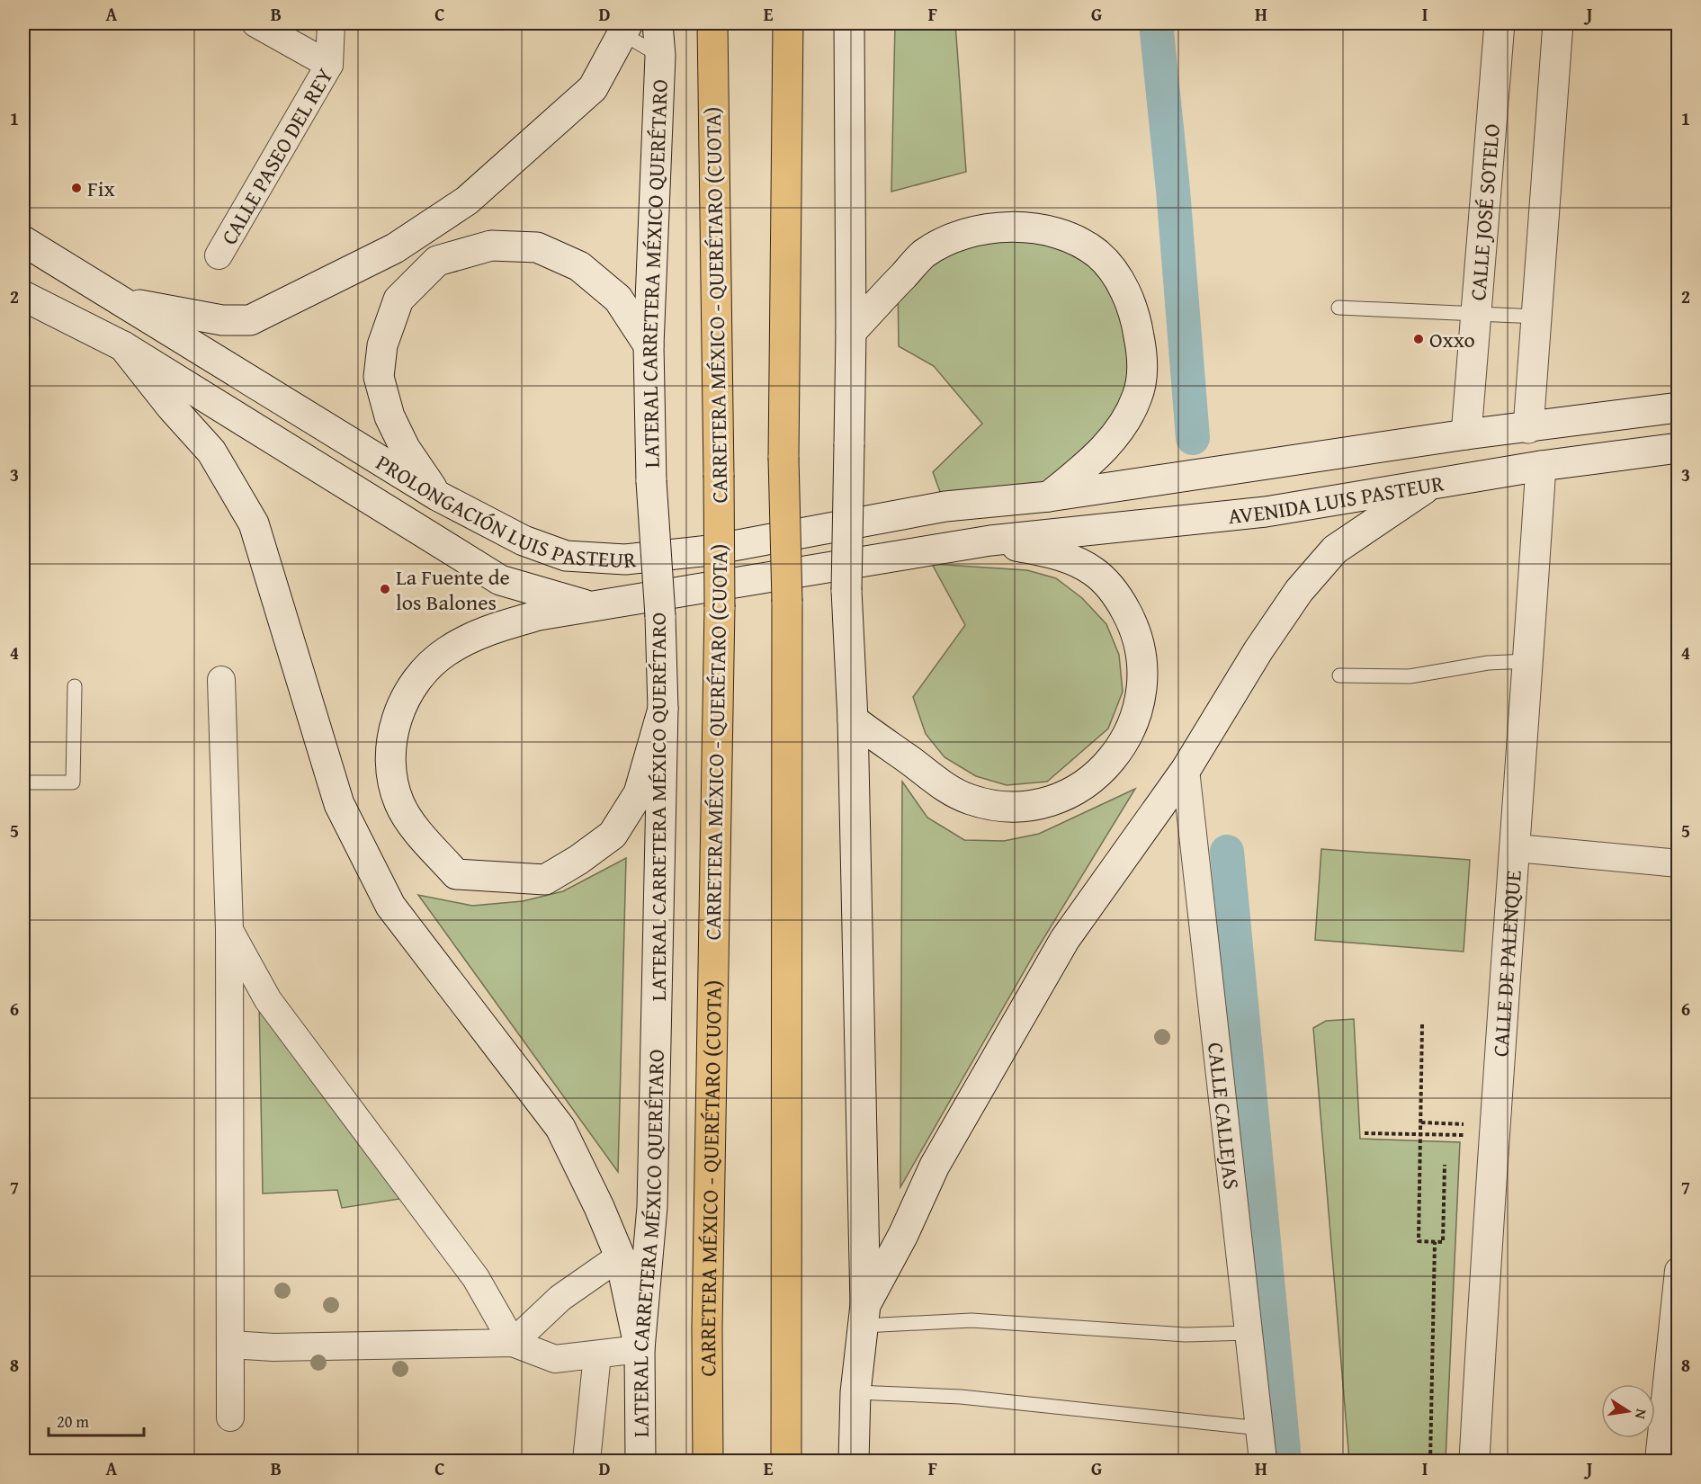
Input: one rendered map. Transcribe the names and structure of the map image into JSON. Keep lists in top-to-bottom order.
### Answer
{
  "streets": {
    "highway": ["CARRETERA MÉXICO - QUERÉTARO (CUOTA)"],
    "main road": [
      "CALLE JOSÉ SOTELO",
      "LATERAL CARRETERA MÉXICO QUERÉTARO",
      "AVENIDA LUIS PASTEUR",
      "PROLONGACIÓN LUIS PASTEUR",
      "CALLE DE PALENQUE"
    ],
    "street": ["CALLE PASEO DEL REY", "CALLE CALLEJAS"]
  },
  "crossings": [
    ["CALLE JOSÉ SOTELO", "AVENIDA LUIS PASTEUR"],
    ["AVENIDA LUIS PASTEUR", "PROLONGACIÓN LUIS PASTEUR"],
    ["AVENIDA LUIS PASTEUR", "CALLE DE PALENQUE"]
  ],
  "places": ["Fix", "Oxxo", "La Fuente de los Balones"],
  "scale_bar": "20 m",
  "north": "right",
  "grid": {
    "columns": [
      "A",
      "B",
      "C",
      "D",
      "E",
      "F",
      "G",
      "H",
      "I",
      "J"
    ],
    "rows": [
      "1",
      "2",
      "3",
      "4",
      "5",
      "6",
      "7",
      "8"
    ]
  }
}
